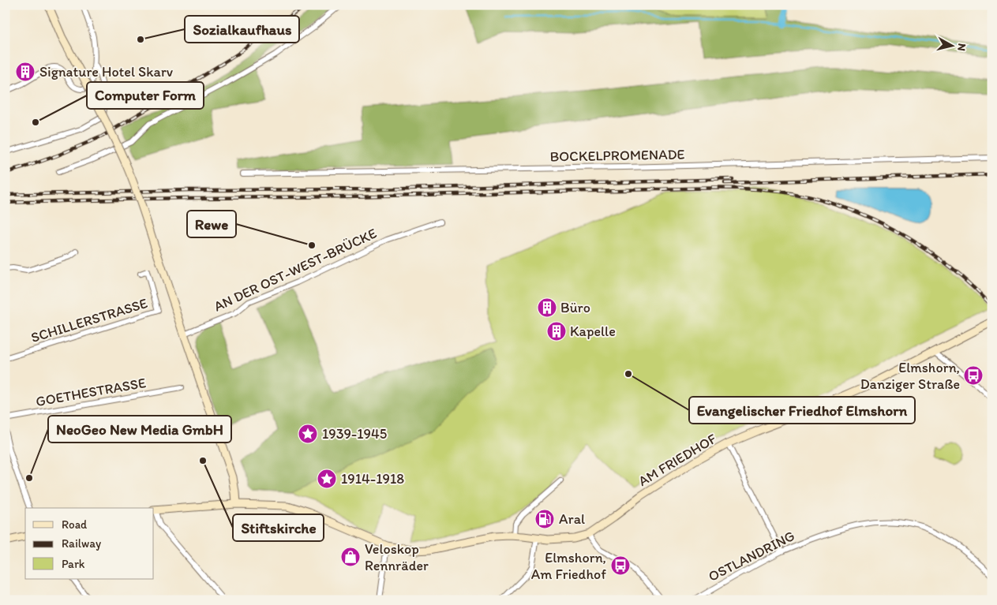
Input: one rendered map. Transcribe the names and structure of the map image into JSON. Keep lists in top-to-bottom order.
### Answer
{
  "streets": {
    "street": [
      "BOCKELPROMENADE",
      "AN DER OST-WEST-BRÜCKE",
      "SCHILLERSTRASSE",
      "GOETHESTRASSE",
      "AM FRIEDHOF",
      "OSTLANDRING"
    ]
  },
  "places": {
    "other": [
      "Sozialkaufhaus",
      "Computer Form",
      "Rewe",
      "Evangelischer Friedhof Elmshorn",
      "Stiftskirche",
      "NeoGeo New Media GmbH"
    ],
    "building": ["Signature Hotel Skarv", "Büro", "Kapelle"],
    "bus stop": ["Elmshorn, Danziger Straße", "Elmshorn, Am Friedhof"],
    "place": ["1939-1945", "1914-1918"],
    "fuel station": ["Aral"],
    "shop": ["Veloskop Rennräder"]
  },
  "legend": ["Road", "Railway", "Park"],
  "north": "right"
}
